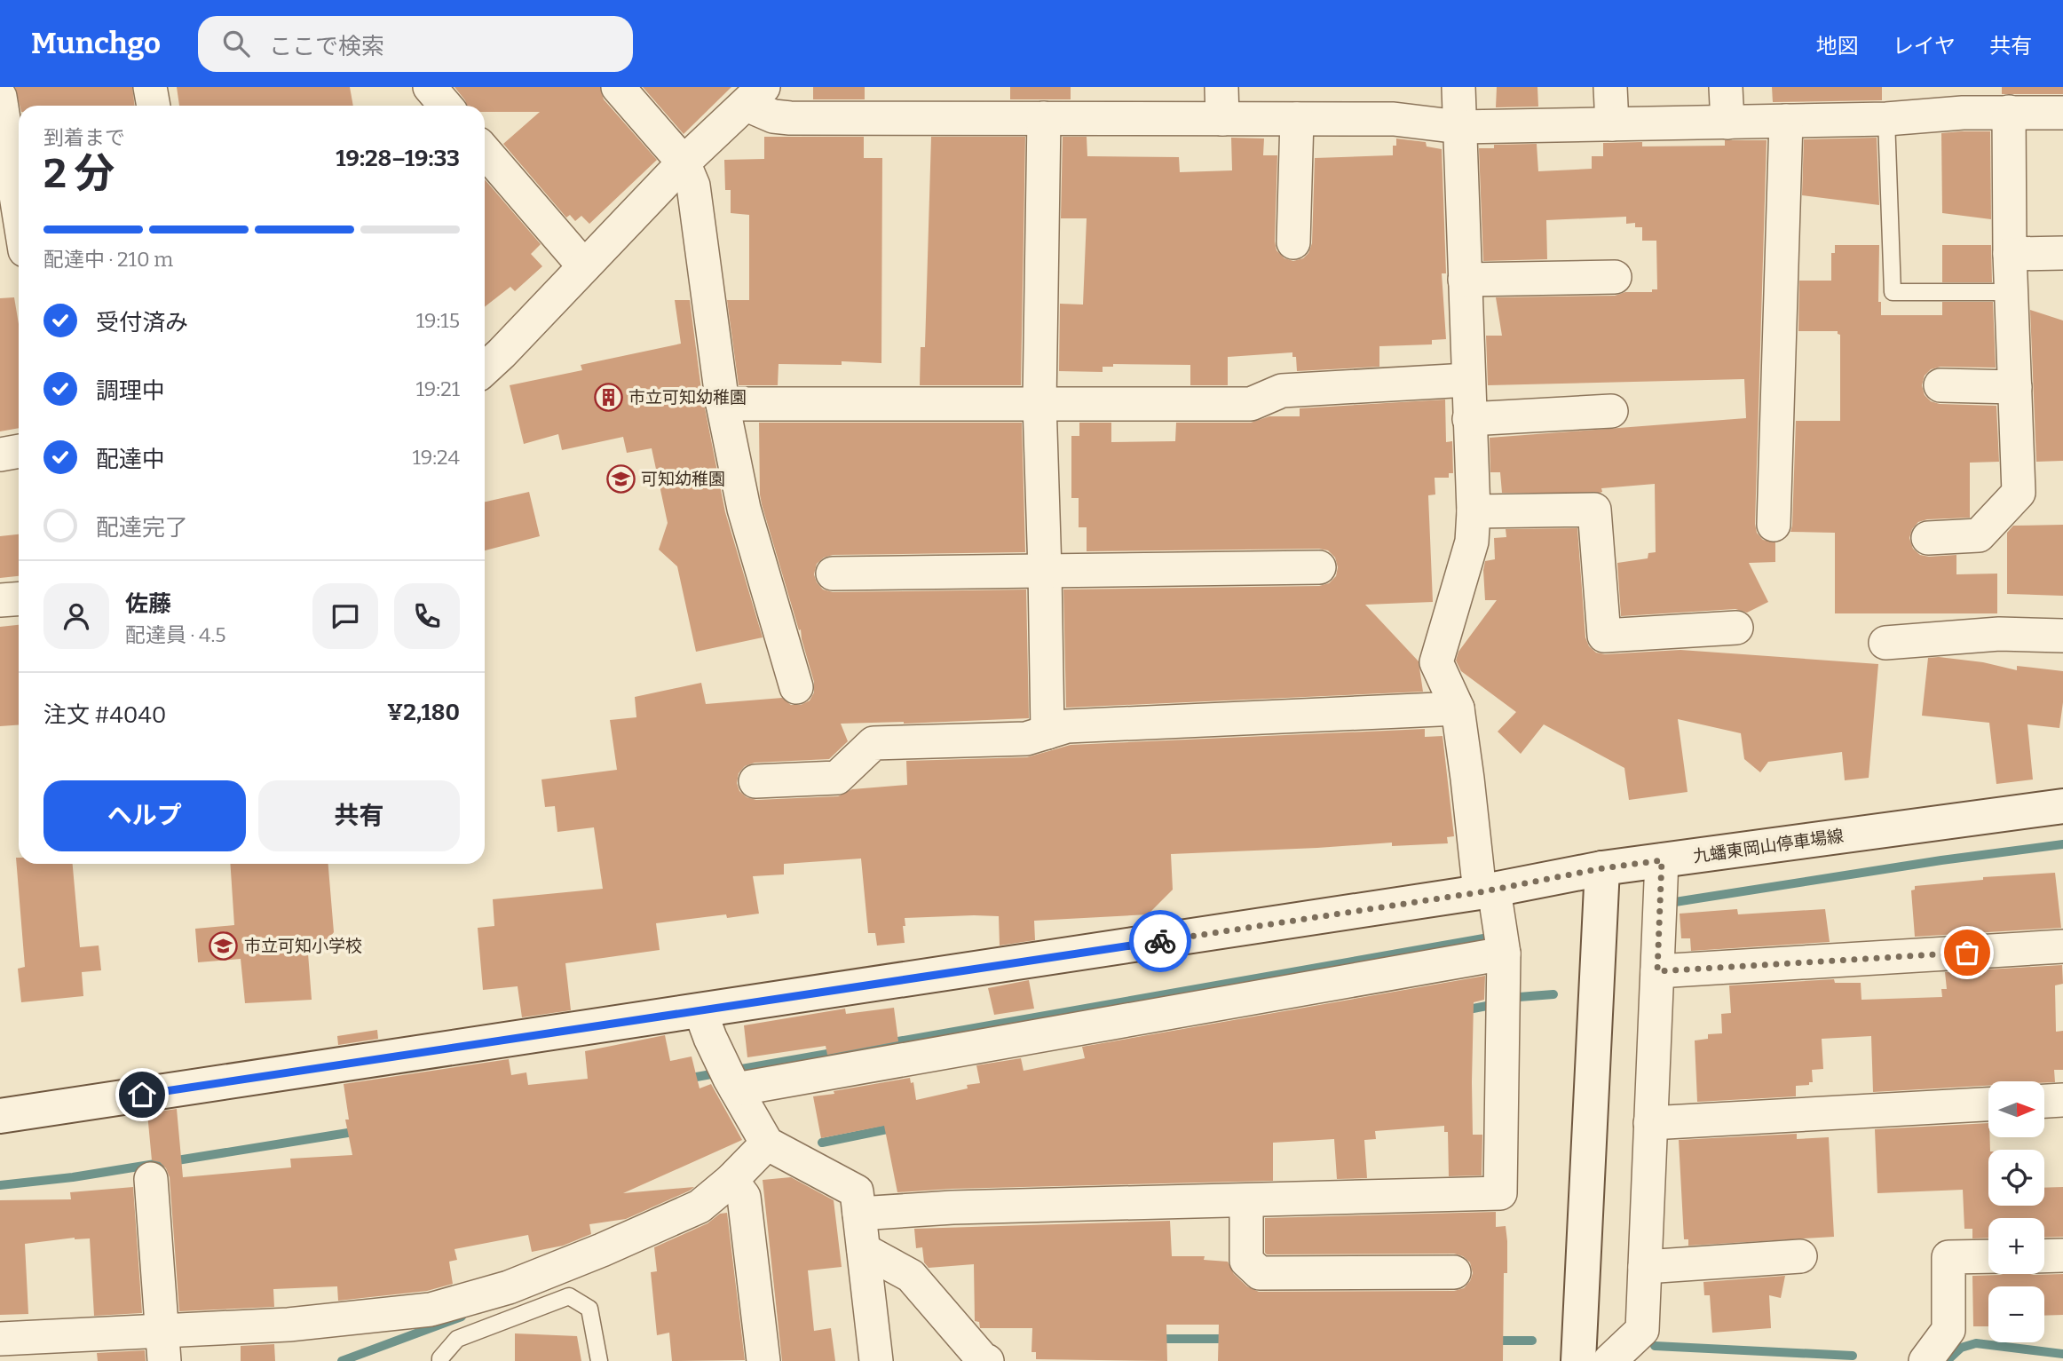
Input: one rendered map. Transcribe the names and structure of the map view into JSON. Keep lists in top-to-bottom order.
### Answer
{
  "streets": {
    "main road": ["九蟠東岡山停車場線"]
  },
  "places": {
    "building": ["市立可知幼稚園"],
    "school or university": ["可知幼稚園", "市立可知小学校"]
  },
  "north": "right",
  "page": {
    "header": "Munchgo",
    "search": "ここで検索",
    "nav": ["地図", "レイヤ", "共有"],
    "heading": ["2 分", "到着まで", "19:28–19:33"],
    "panel": [
      "佐藤",
      "配達員 · 4.5",
      "注文 #4040",
      "¥2,180"
    ],
    "bar": "配達中 · 210 m",
    "list": [
      ["受付済み", "19:15"],
      ["調理中", "19:21"],
      ["配達中", "19:24"],
      "配達完了"
    ],
    "buttons": ["ヘルプ", "共有"],
    "map_buttons": ["+", "−"]
  }
}
